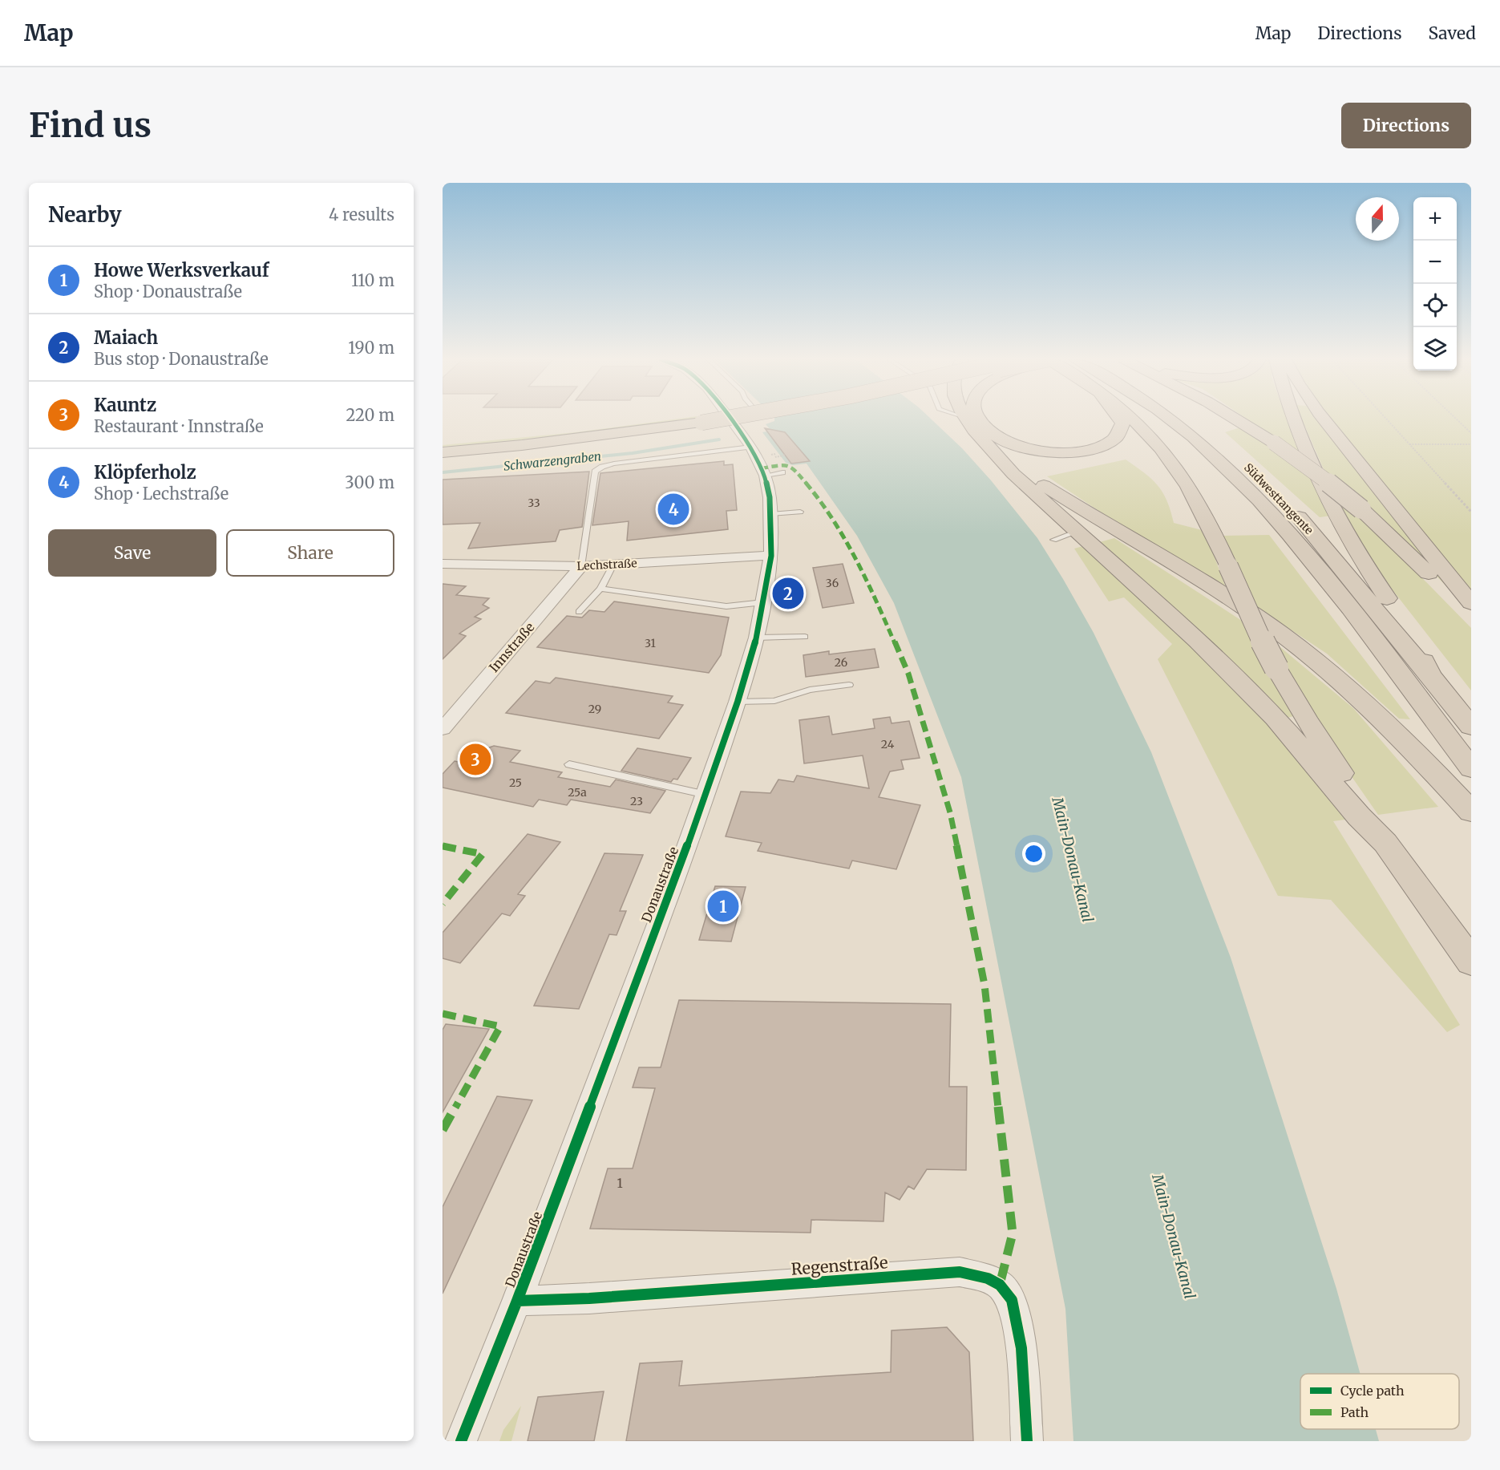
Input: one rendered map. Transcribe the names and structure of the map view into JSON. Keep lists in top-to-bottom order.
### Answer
{
  "streets": {
    "highway": ["Südwesttangente"],
    "street": [
      "Lechstraße",
      "Innstraße",
      "Donaustraße",
      "Regenstraße"
    ]
  },
  "crossings": [
    ["Lechstraße", "Innstraße"],
    ["Lechstraße", "Donaustraße"],
    ["Donaustraße", "Regenstraße"]
  ],
  "water": ["Schwarzengraben", "Main-Donau-Kanal"],
  "house_numbers": [
    "33",
    "36",
    "31",
    "26",
    "29",
    "24",
    "25",
    "25a",
    "23",
    "1"
  ],
  "legend": ["Cycle path", "Path"],
  "north": "top",
  "page": {
    "header": "Map",
    "nav": ["Map", "Directions", "Saved"],
    "buttons": [
      "Directions",
      ["Save", "Share"]
    ],
    "title": "Find us",
    "heading": ["Nearby", "4 results"],
    "map_buttons": ["+", "−"],
    "list": [
      {
        "mark": "1",
        "name": "Howe Werksverkauf",
        "note": "Shop · Donaustraße",
        "value": "110 m"
      },
      {
        "mark": "2",
        "name": "Maiach",
        "note": "Bus stop · Donaustraße",
        "value": "190 m"
      },
      {
        "mark": "3",
        "name": "Kauntz",
        "note": "Restaurant · Innstraße",
        "value": "220 m"
      },
      {
        "mark": "4",
        "name": "Klöpferholz",
        "note": "Shop · Lechstraße",
        "value": "300 m"
      }
    ],
    "pins": [
      "4",
      "2",
      "3",
      "1"
    ]
  }
}
